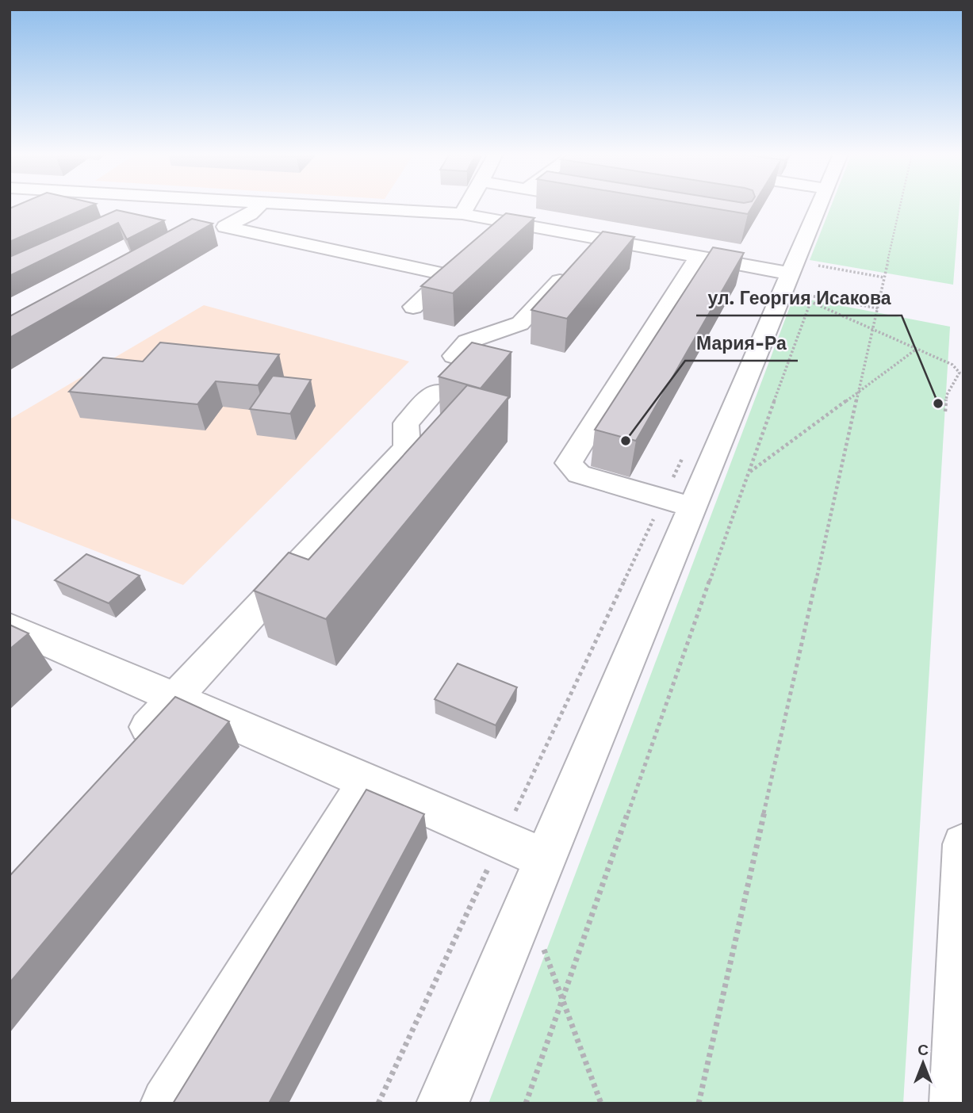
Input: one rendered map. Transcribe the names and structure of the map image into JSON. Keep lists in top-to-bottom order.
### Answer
{
  "places": ["ул. Георгия Исакова", "Мария-Ра"],
  "north": "top"
}
